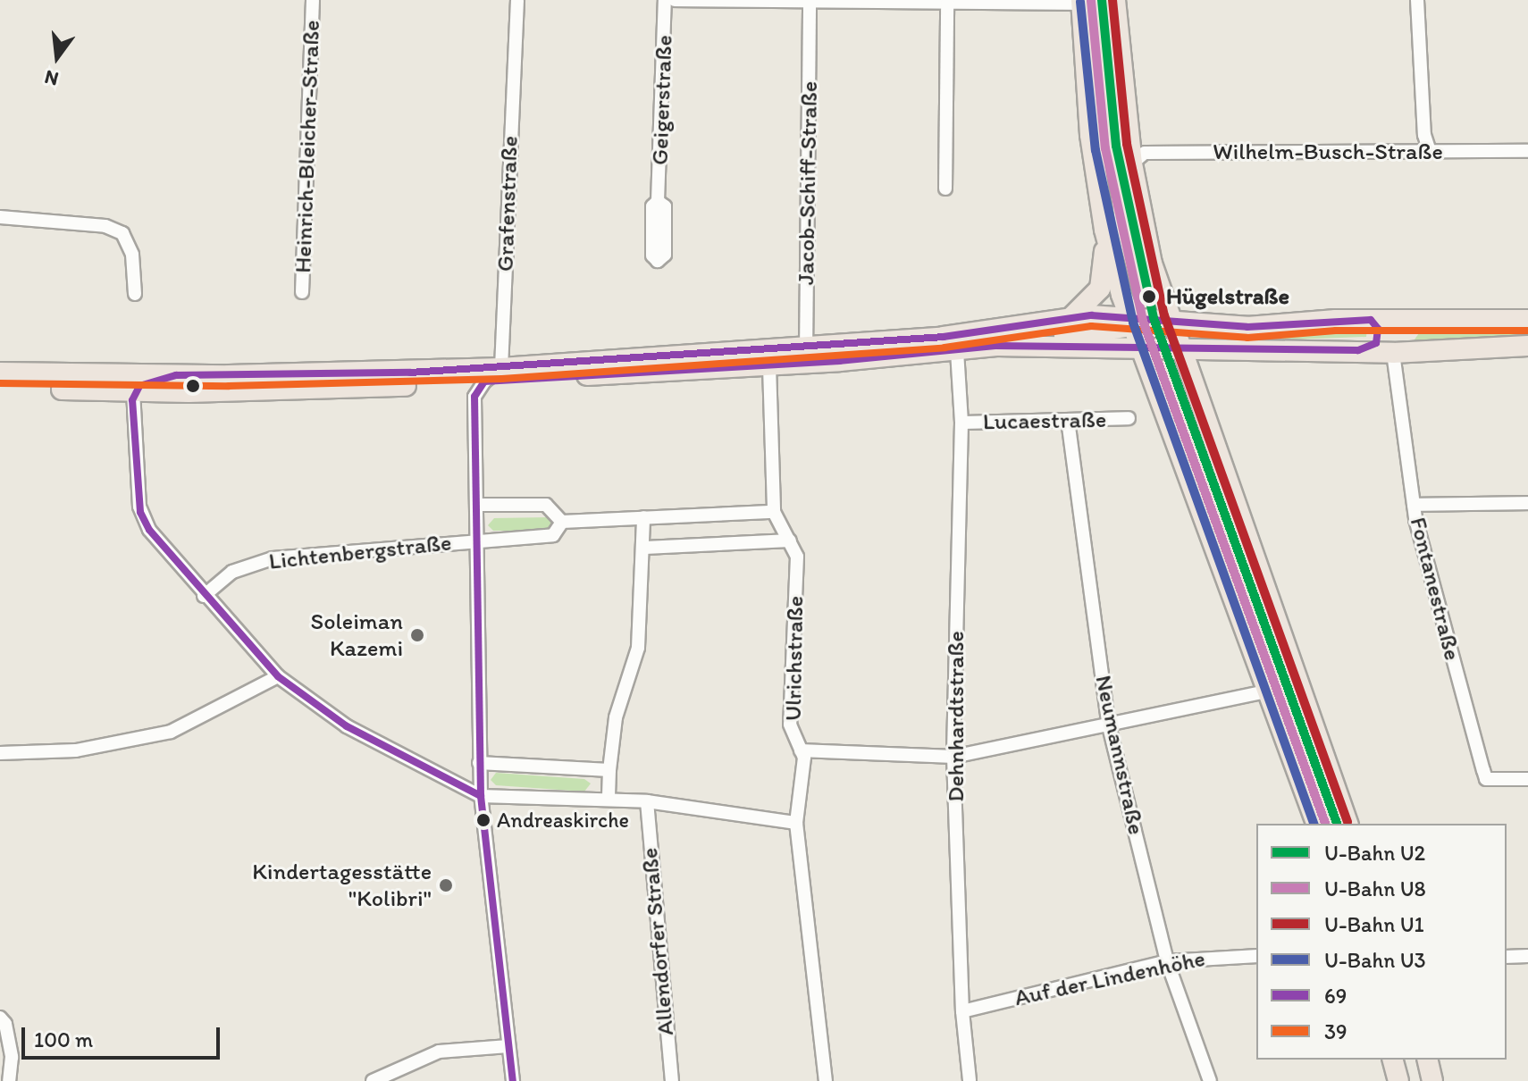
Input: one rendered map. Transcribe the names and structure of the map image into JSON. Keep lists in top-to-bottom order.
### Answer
{
  "streets": {
    "street": [
      "Geigerstraße",
      "Heinrich-Bleicher-Straße",
      "Wilhelm-Busch-Straße",
      "Jacob-Schiff-Straße",
      "Grafenstraße",
      "Lucaestraße",
      "Lichtenbergstraße",
      "Fontanestraße",
      "Ulrichstraße",
      "Dehnhardtstraße",
      "Neumannstraße",
      "Allendorfer Straße",
      "Auf der Lindenhöhe"
    ]
  },
  "crossings": [
    ["Lucaestraße", "Dehnhardtstraße"],
    ["Lucaestraße", "Neumannstraße"],
    ["Lichtenbergstraße", "Ulrichstraße"],
    ["Dehnhardtstraße", "Auf der Lindenhöhe"],
    ["Neumannstraße", "Auf der Lindenhöhe"]
  ],
  "places": [
    "Hügelstraße",
    "Soleiman Kazemi",
    "Andreaskirche",
    "Kindertagesstätte \"Kolibri\""
  ],
  "lines": [
    "metro line U2",
    "metro line U1",
    "metro line U8",
    "metro line U3",
    "transit line 69",
    "transit line 39"
  ],
  "legend": [
    "U-Bahn U2",
    "U-Bahn U8",
    "U-Bahn U1",
    "U-Bahn U3",
    "69",
    "39"
  ],
  "scale_bar": "100 m",
  "north": "bottom"
}
